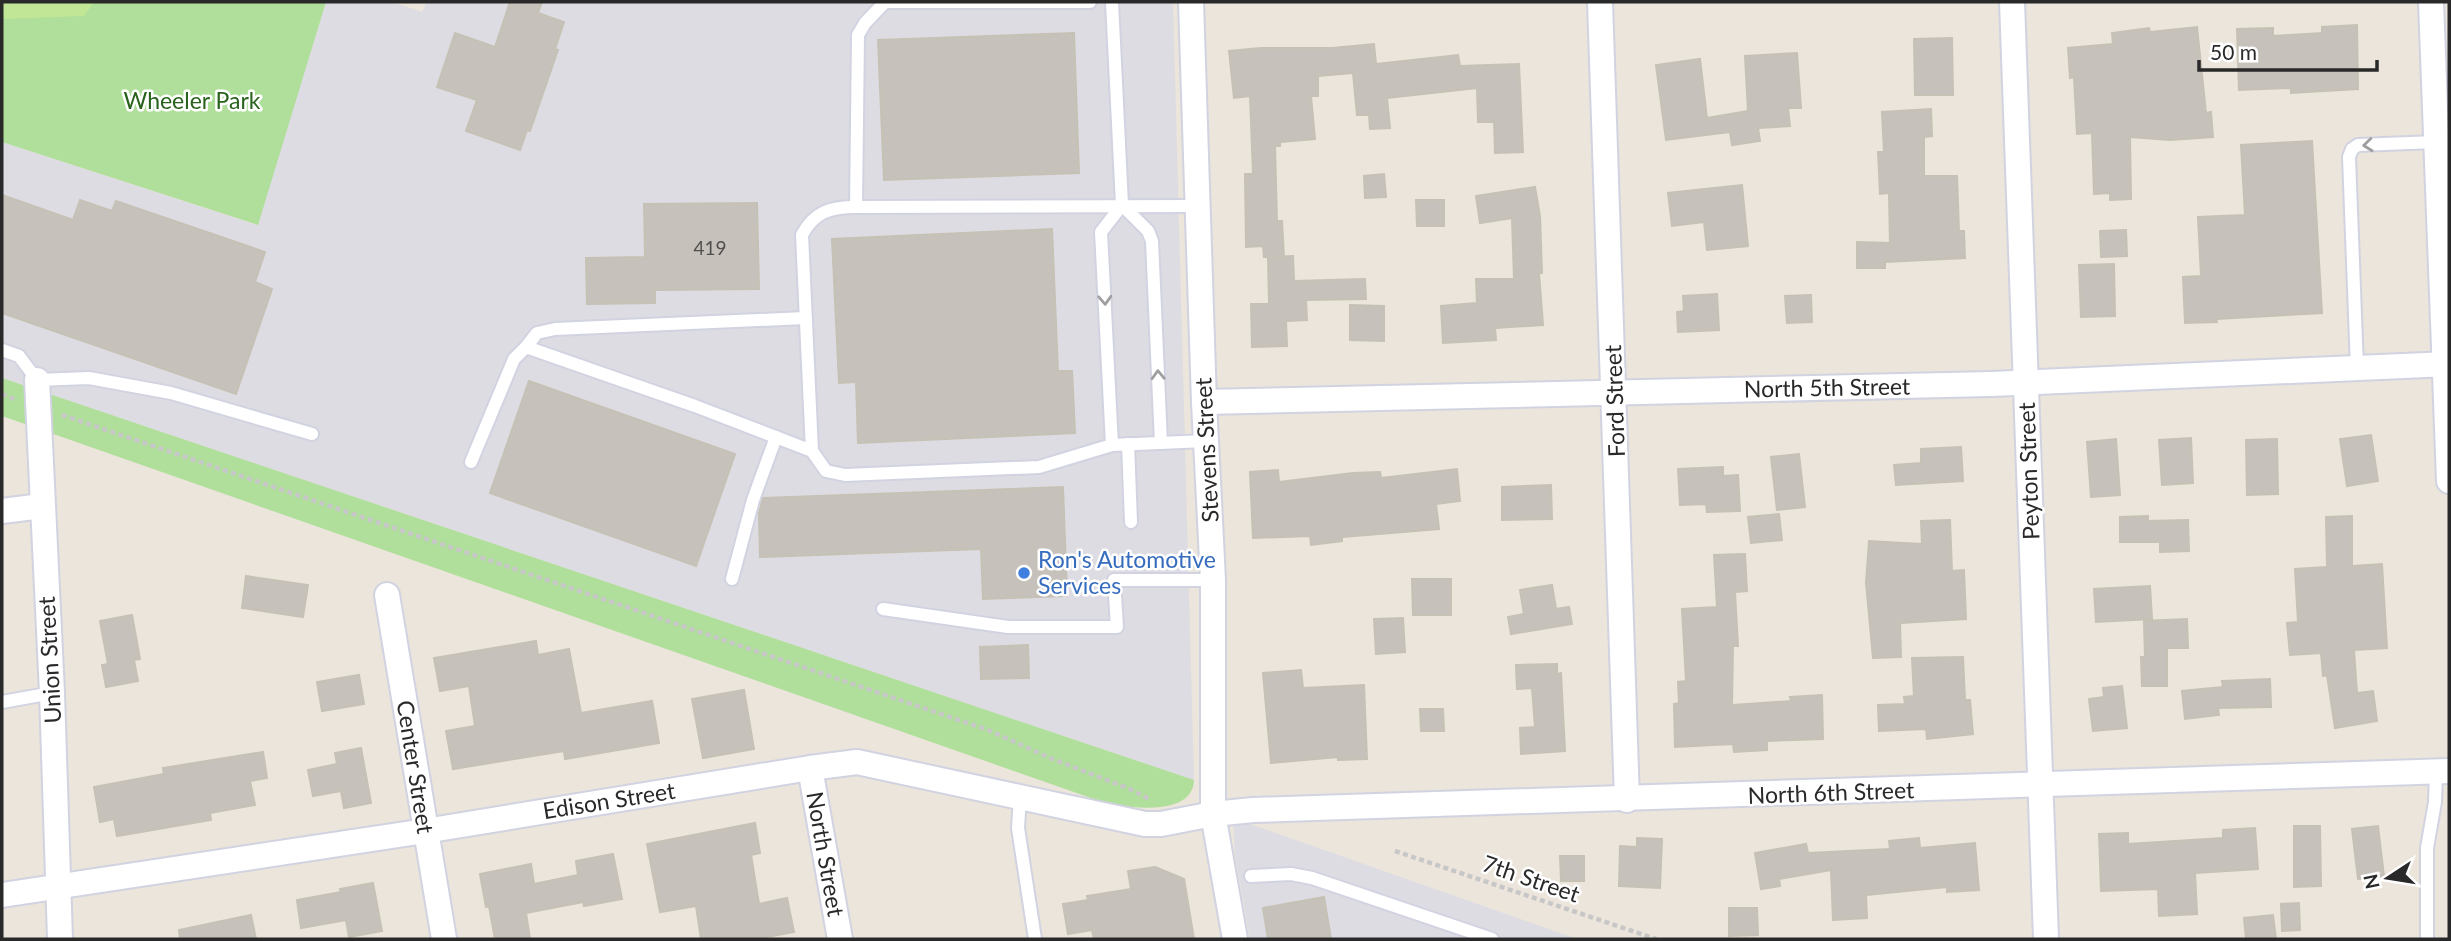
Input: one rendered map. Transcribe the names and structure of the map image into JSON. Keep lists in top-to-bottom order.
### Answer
{
  "streets": {
    "street": [
      "North 5th Street",
      "Ford Street",
      "Stevens Street",
      "Peyton Street",
      "Union Street",
      "Center Street",
      "North 6th Street",
      "Edison Street",
      "North Street"
    ],
    "path": ["7th Street"]
  },
  "crossings": [
    ["North 5th Street", "Ford Street"],
    ["North 5th Street", "Stevens Street"],
    ["North 5th Street", "Peyton Street"],
    ["Ford Street", "North 6th Street"],
    ["Stevens Street", "North 6th Street"],
    ["Stevens Street", "Edison Street"],
    ["Peyton Street", "North 6th Street"],
    ["Union Street", "Edison Street"],
    ["Center Street", "Edison Street"],
    ["North 6th Street", "Edison Street"],
    ["Edison Street", "North Street"]
  ],
  "parks": ["Wheeler Park"],
  "places": ["Ron's Automotive Services"],
  "house_numbers": ["419"],
  "scale_bar": "50 m",
  "north": "left"
}
